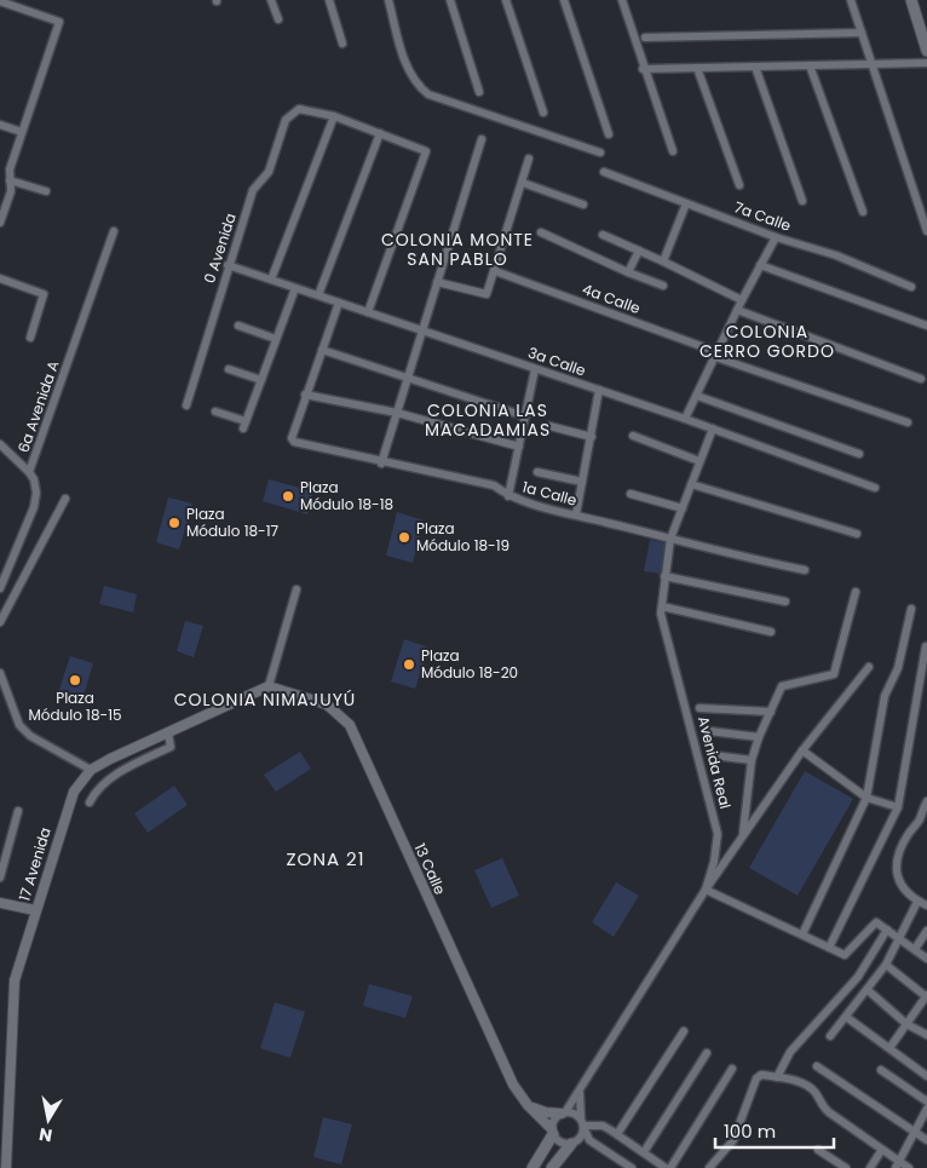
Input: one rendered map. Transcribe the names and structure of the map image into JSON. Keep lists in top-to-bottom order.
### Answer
{
  "streets": {
    "street": [
      "7a Calle",
      "0 Avenida",
      "4a Calle",
      "3a Calle",
      "6a Avenida A",
      "1a Calle",
      "Avenida Real",
      "17 Avenida",
      "13 Calle"
    ]
  },
  "crossings": [
    ["0 Avenida", "3a Calle"],
    ["3a Calle", "Avenida Real"],
    ["1a Calle", "Avenida Real"],
    ["Avenida Real", "13 Calle"],
    ["17 Avenida", "13 Calle"]
  ],
  "districts": [
    "COLONIA MONTE SAN PABLO",
    "COLONIA CERRO GORDO",
    "COLONIA LAS MACADAMIAS",
    "COLONIA NIMAJUYÚ",
    "ZONA 21"
  ],
  "places": [
    "Plaza Módulo 18-18",
    "Plaza Módulo 18-17",
    "Plaza Módulo 18-19",
    "Plaza Módulo 18-20",
    "Plaza Módulo 18-15"
  ],
  "scale_bar": "100 m",
  "north": "bottom"
}
